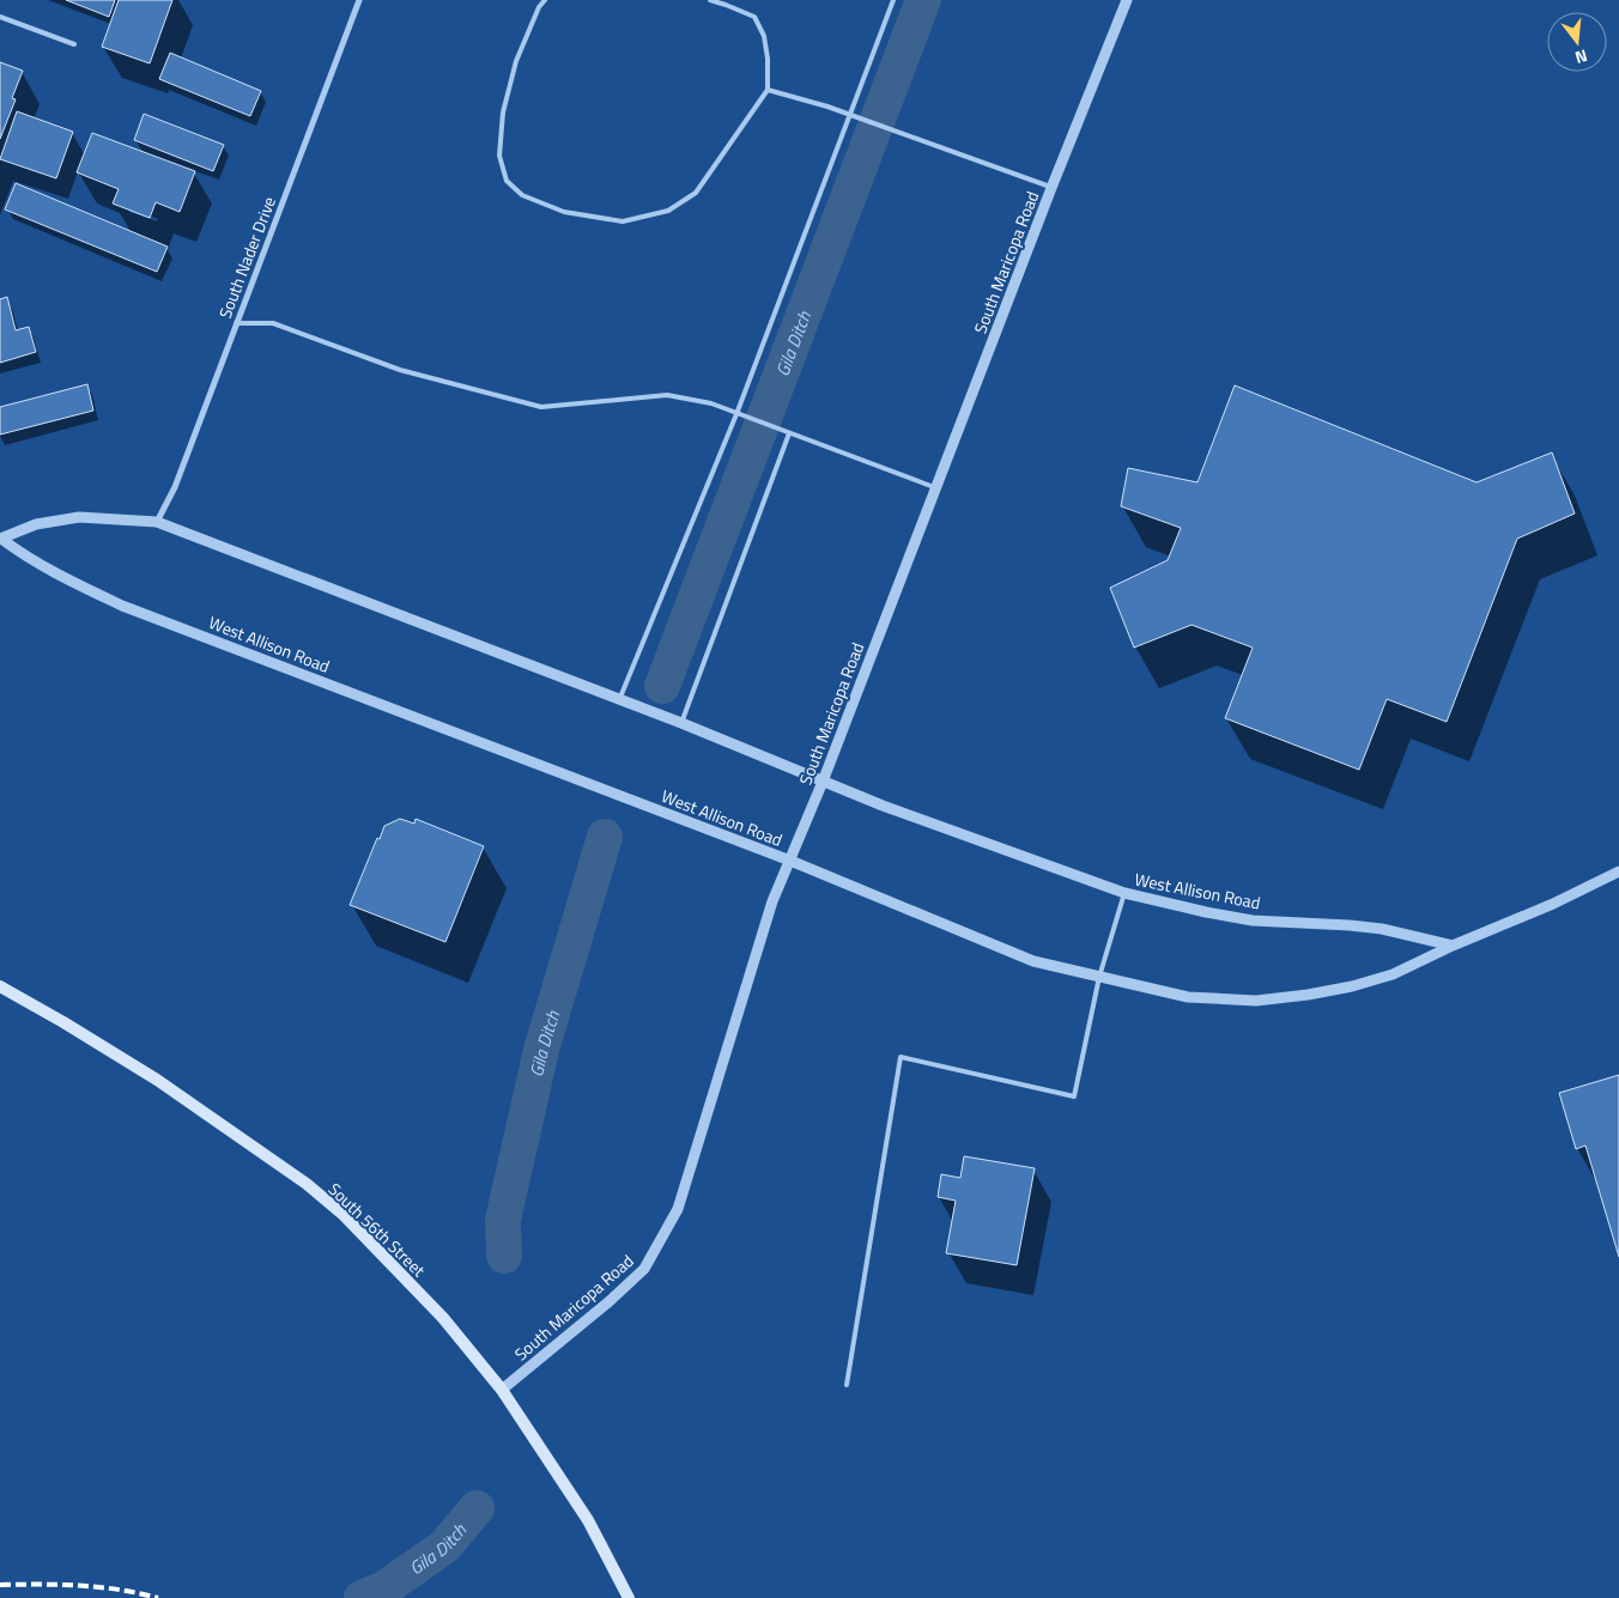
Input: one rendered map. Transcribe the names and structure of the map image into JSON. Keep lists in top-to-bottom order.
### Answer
{
  "streets": {
    "main road": ["South 56th Street"],
    "street": ["South Nader Drive", "South Maricopa Road", "West Allison Road"]
  },
  "crossings": [
    ["South Nader Drive", "West Allison Road"],
    ["South Maricopa Road", "West Allison Road"],
    ["South Maricopa Road", "South 56th Street"]
  ],
  "water": ["Gila Ditch"],
  "north": "bottom"
}
